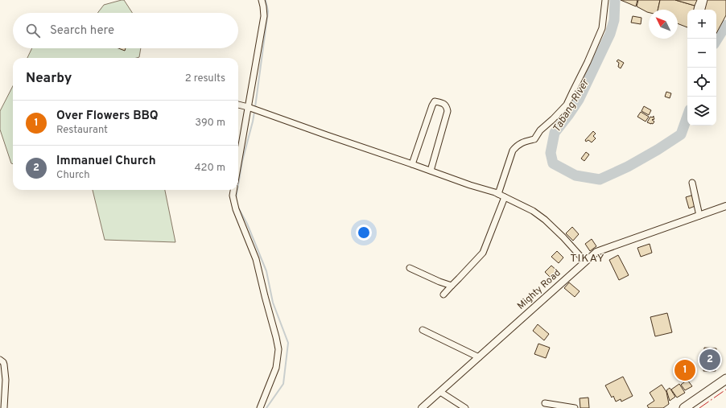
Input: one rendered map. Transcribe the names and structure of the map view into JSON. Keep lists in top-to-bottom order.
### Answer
{
  "streets": {
    "street": ["Mighty Road"]
  },
  "districts": ["TIKAY"],
  "water": ["Tabang River"],
  "north": "top left",
  "page": {
    "map_buttons": ["+", "−"],
    "search": "Search here",
    "heading": ["Nearby", "2 results"],
    "list": [
      {
        "mark": "1",
        "name": "Over Flowers BBQ",
        "note": "Restaurant",
        "value": "390 m"
      },
      {
        "mark": "2",
        "name": "Immanuel Church",
        "note": "Church",
        "value": "420 m"
      }
    ],
    "pins": ["2", "1"]
  }
}
